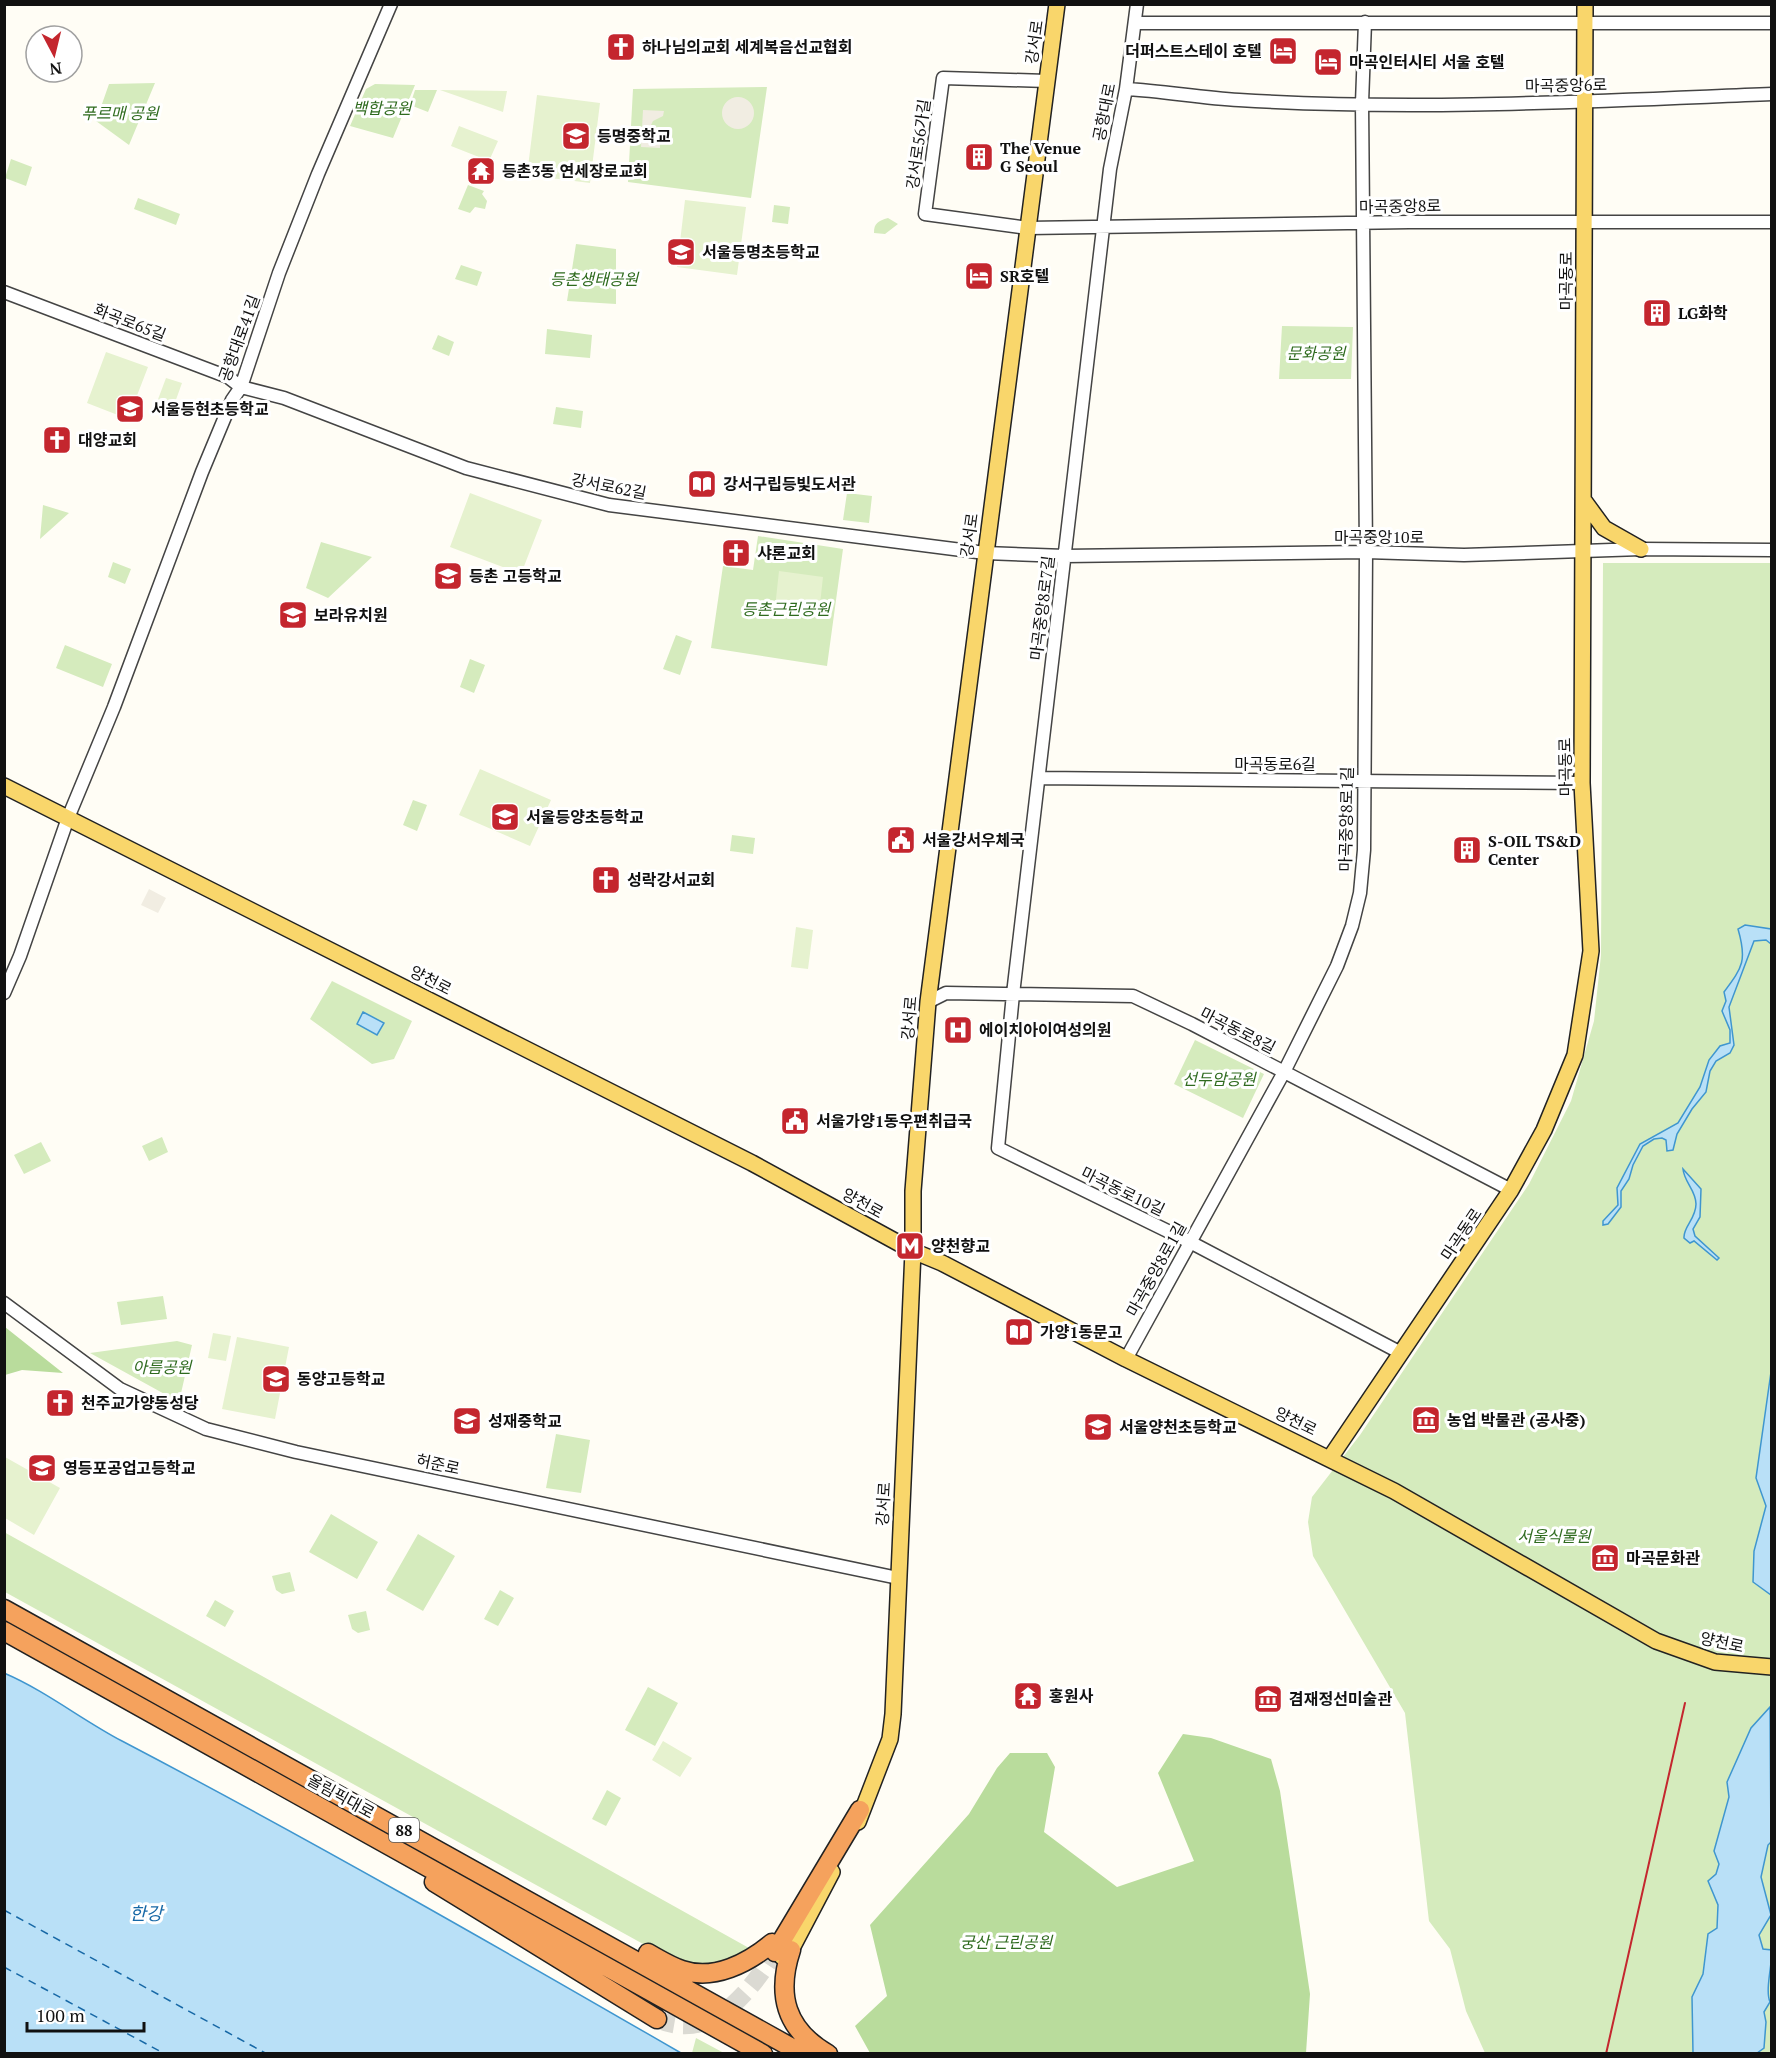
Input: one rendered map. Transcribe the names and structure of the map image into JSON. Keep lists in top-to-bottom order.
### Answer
{
  "streets": {
    "highway": ["올림픽대로", "88"],
    "main road": ["강서로", "마곡동로", "양천로"],
    "street": [
      "마곡중앙6로",
      "공항대로",
      "강서로56가길",
      "마곡중앙8로",
      "화곡로65길",
      "공항대로41길",
      "강서로62길",
      "마곡중앙10로",
      "마곡중앙8로7길",
      "마곡동로6길",
      "마곡중앙8로1길",
      "마곡동로8길",
      "마곡동로10길",
      "허준로"
    ]
  },
  "crossings": [
    ["강서로", "강서로56가길"],
    ["강서로", "마곡중앙8로"],
    ["강서로", "강서로62길"],
    ["강서로", "마곡중앙10로"],
    ["강서로", "양천로"],
    ["강서로", "마곡동로8길"],
    ["강서로", "허준로"],
    ["마곡중앙6로", "공항대로"],
    ["마곡중앙6로", "마곡동로"],
    ["공항대로", "마곡중앙8로"],
    ["공항대로", "마곡중앙8로7길"],
    ["강서로56가길", "마곡중앙8로"],
    ["마곡중앙8로", "마곡동로"],
    ["마곡중앙8로", "마곡중앙8로7길"],
    ["마곡중앙8로", "마곡중앙8로1길"],
    ["마곡동로", "마곡중앙10로"],
    ["마곡동로", "마곡동로6길"],
    ["마곡동로", "양천로"],
    ["마곡동로", "마곡동로8길"],
    ["마곡동로", "마곡동로10길"],
    ["화곡로65길", "공항대로41길"],
    ["화곡로65길", "강서로62길"],
    ["공항대로41길", "강서로62길"],
    ["공항대로41길", "양천로"],
    ["강서로62길", "마곡중앙10로"],
    ["마곡중앙10로", "마곡중앙8로7길"],
    ["마곡중앙10로", "마곡중앙8로1길"],
    ["마곡중앙8로7길", "마곡동로6길"],
    ["마곡중앙8로7길", "마곡동로8길"],
    ["마곡중앙8로7길", "마곡동로10길"],
    ["마곡동로6길", "마곡중앙8로1길"],
    ["마곡중앙8로1길", "양천로"],
    ["마곡중앙8로1길", "마곡동로8길"],
    ["마곡중앙8로1길", "마곡동로10길"],
    ["마곡동로8길", "마곡동로10길"]
  ],
  "water": ["한강"],
  "parks": [
    "백합공원",
    "푸르매 공원",
    "등촌생태공원",
    "문화공원",
    "등촌근린공원",
    "선두암공원",
    "아름공원",
    "서울식물원",
    "궁산 근린공원"
  ],
  "places": {
    "church": [
      "하나님의교회 세계복음선교협회",
      "대양교회",
      "샤론교회",
      "성락강서교회",
      "천주교가양동성당"
    ],
    "hotel": ["더퍼스트스테이 호텔", "마곡인터시티 서울 호텔", "SR호텔"],
    "school or university": [
      "등명중학교",
      "서울등명초등학교",
      "서울등현초등학교",
      "등촌 고등학교",
      "보라유치원",
      "서울등양초등학교",
      "동양고등학교",
      "성재중학교",
      "서울양천초등학교",
      "영등포공업고등학교"
    ],
    "building": ["The Venue G Seoul", "LG화학", "S-OIL TS&D Center"],
    "temple": ["등촌3동 연세장로교회", "홍원사"],
    "library": ["강서구립등빛도서관", "가양1동문고"],
    "public building": ["서울강서우체국", "서울가양1동우편취급국"],
    "hospital": ["에이치아이여성의원"],
    "metro station": ["양천향교"],
    "museum": ["농업 박물관 (공사중)", "마곡문화관", "겸재정선미술관"]
  },
  "scale_bar": "100 m",
  "north": "bottom"
}
